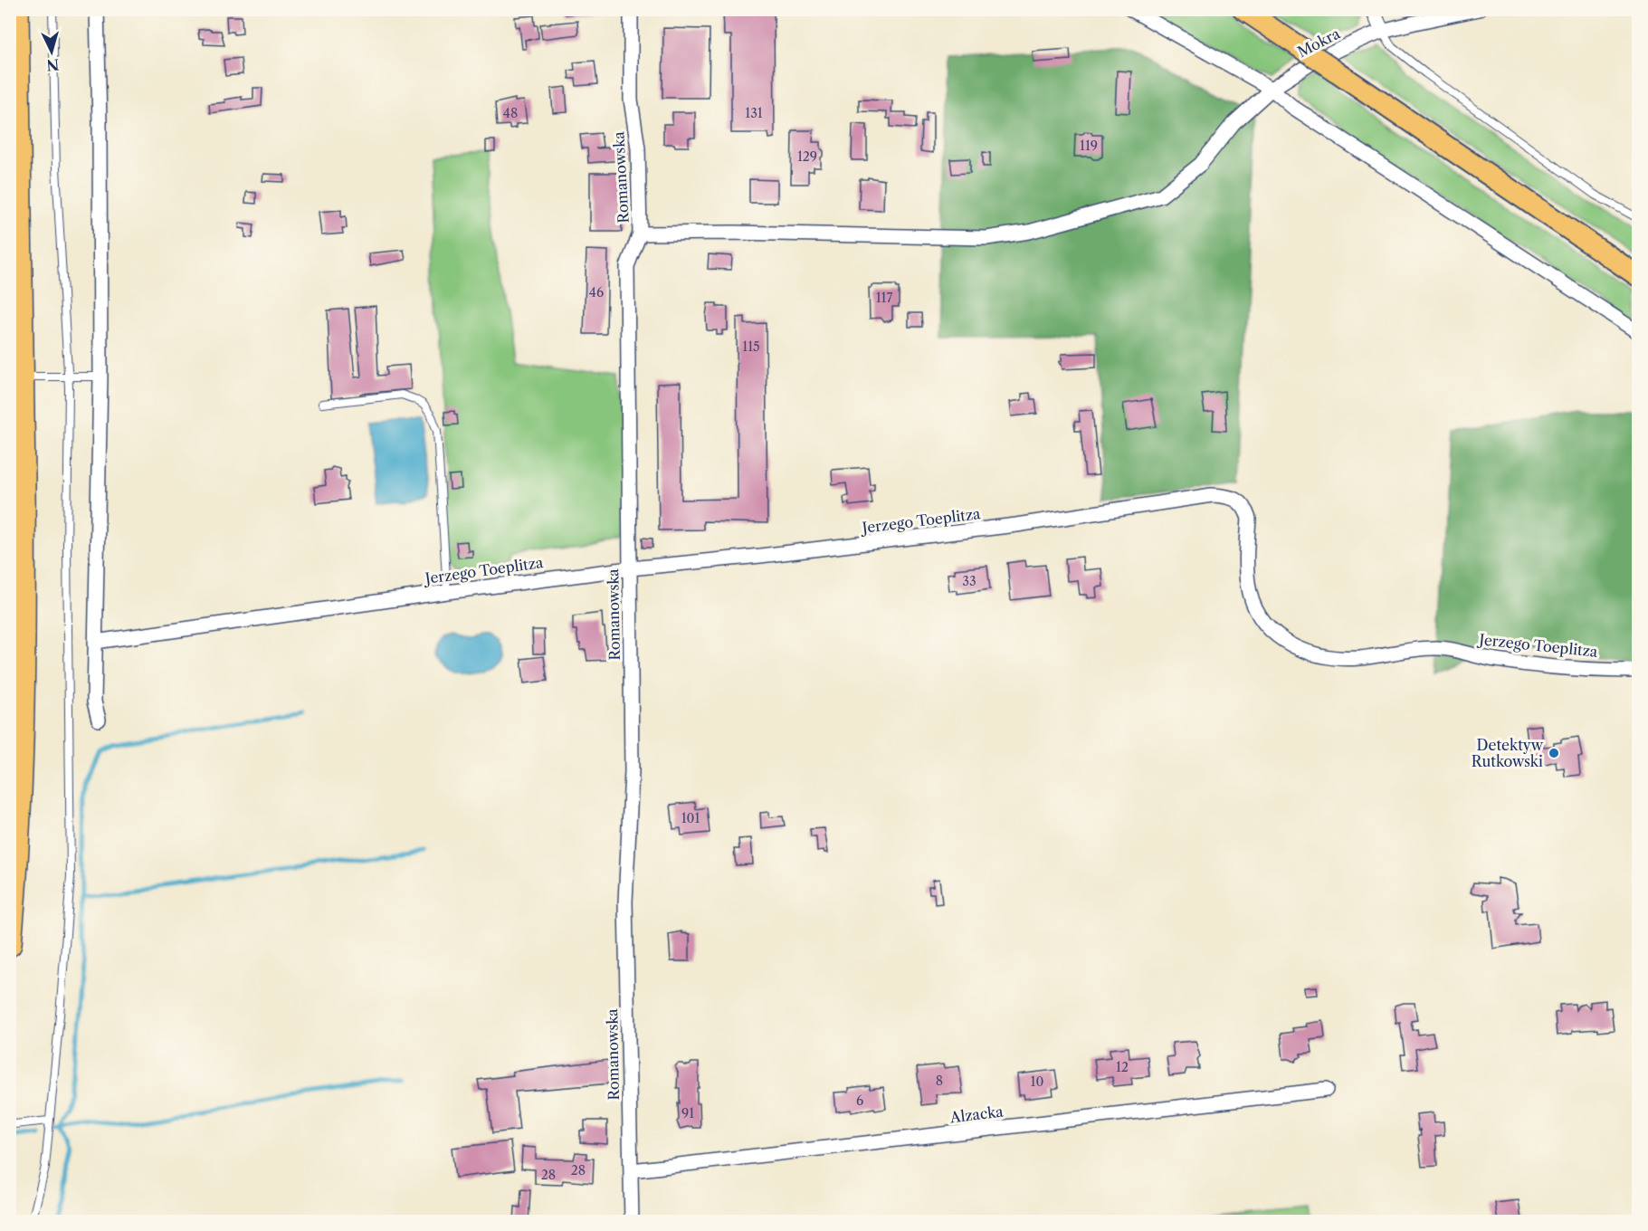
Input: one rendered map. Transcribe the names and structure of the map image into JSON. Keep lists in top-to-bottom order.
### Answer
{
  "streets": {
    "street": [
      "Mokra",
      "Romanowska",
      "Jerzego Toeplitza",
      "Alzacka"
    ]
  },
  "crossings": [
    ["Mokra", "Romanowska"],
    ["Romanowska", "Jerzego Toeplitza"],
    ["Romanowska", "Alzacka"]
  ],
  "places": ["Detektyw Rutkowski"],
  "house_numbers": [
    "48",
    "131",
    "119",
    "129",
    "46",
    "117",
    "115",
    "33",
    "101",
    "12",
    "8",
    "10",
    "6",
    "91",
    "28",
    "28"
  ],
  "north": "bottom"
}
